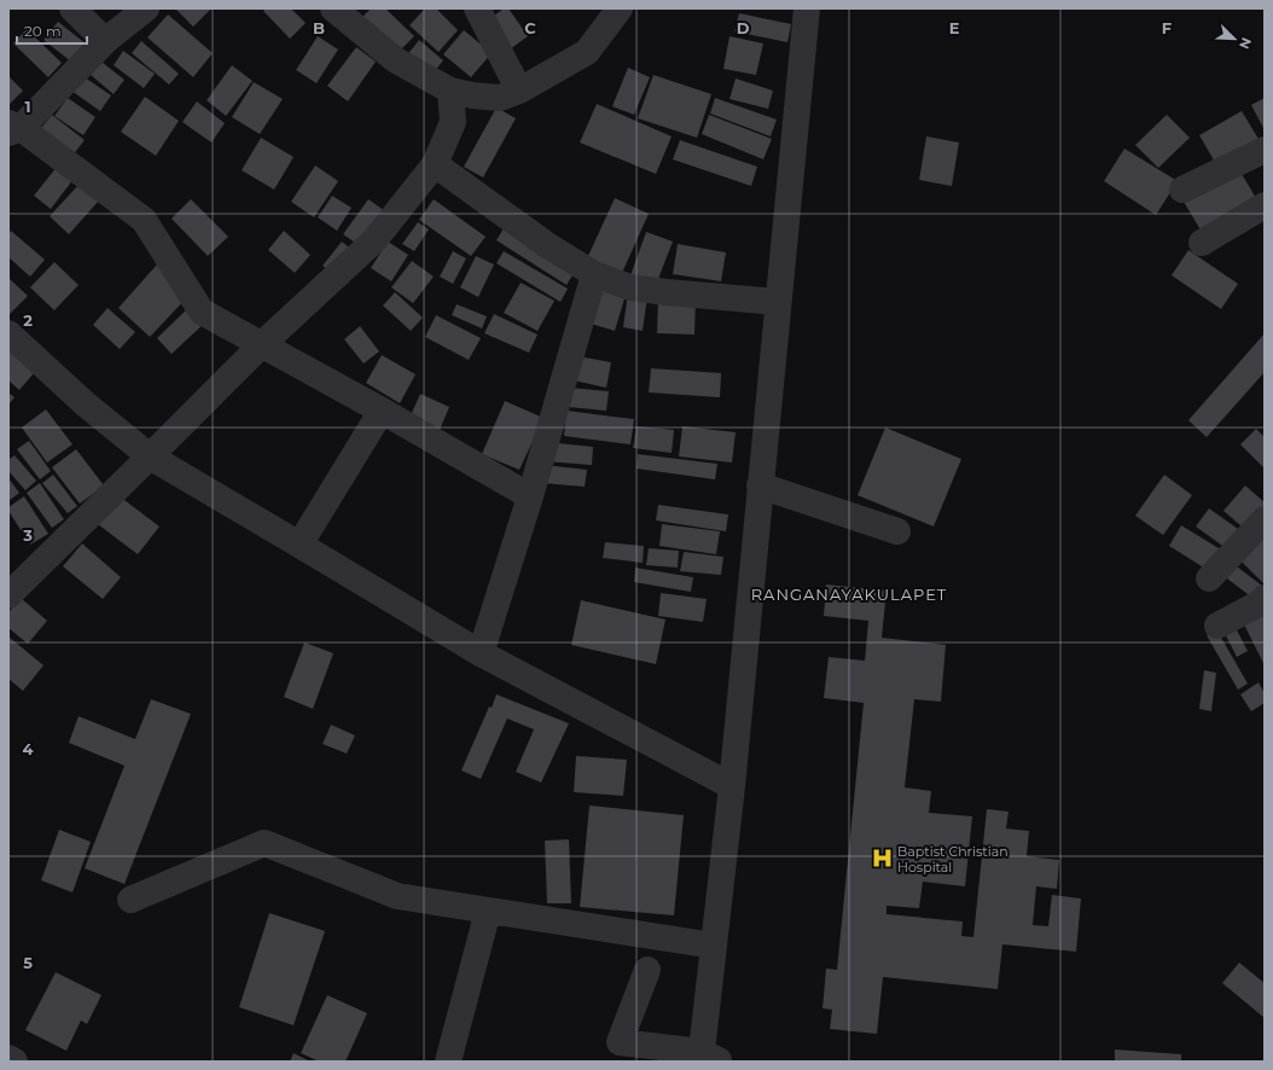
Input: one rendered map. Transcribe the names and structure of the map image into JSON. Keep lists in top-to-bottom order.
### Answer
{
  "districts": ["RANGANAYAKULAPET"],
  "places": {
    "hospital": ["Baptist Christian Hospital"]
  },
  "scale_bar": "20 m",
  "north": "bottom right",
  "grid": {
    "columns": [
      "B",
      "C",
      "D",
      "E",
      "F"
    ],
    "rows": [
      "1",
      "2",
      "3",
      "4",
      "5"
    ]
  }
}
